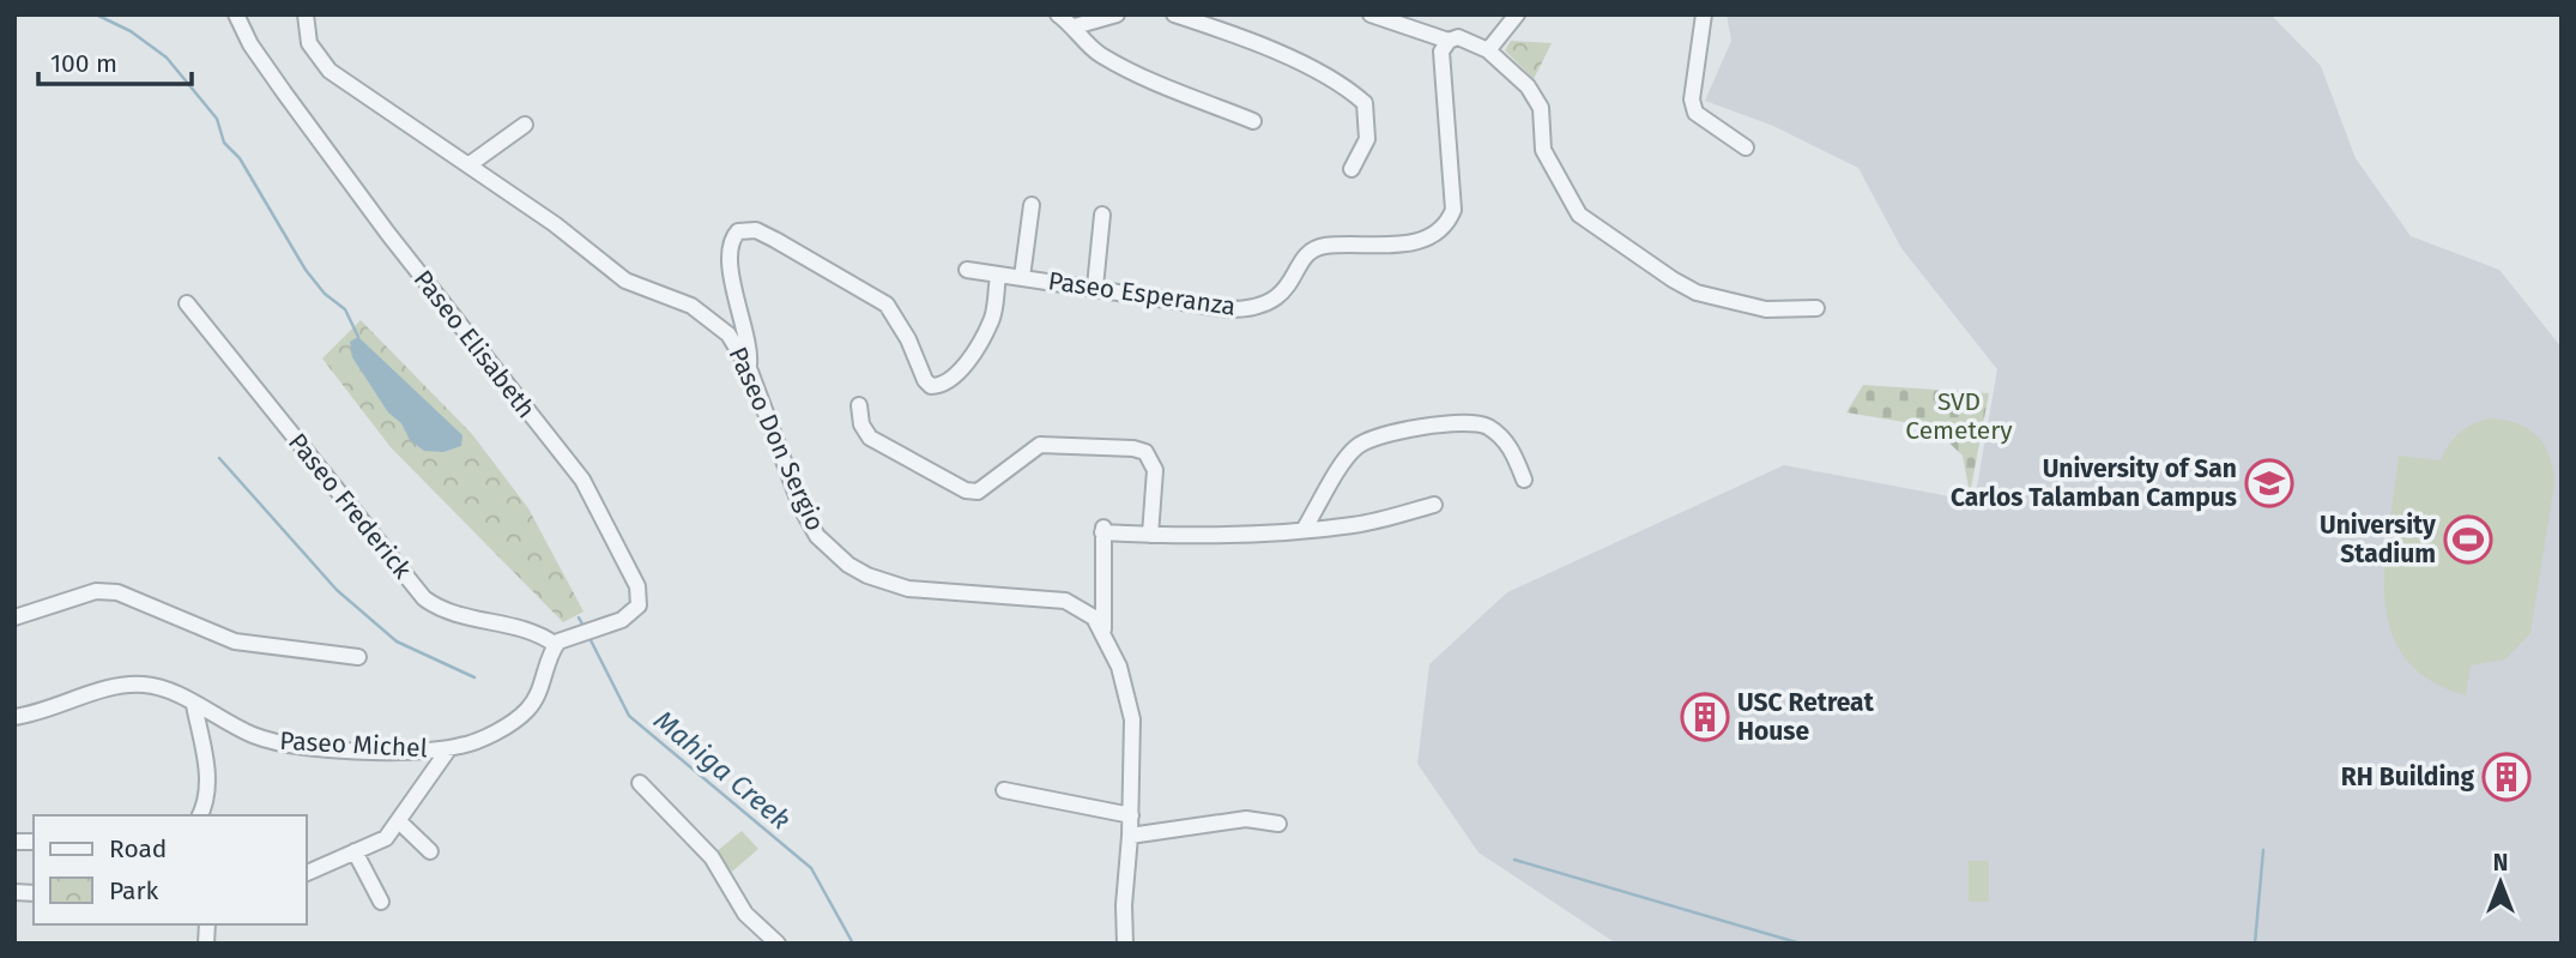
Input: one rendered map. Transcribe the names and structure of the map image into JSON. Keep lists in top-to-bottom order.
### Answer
{
  "streets": {
    "street": [
      "Paseo Esperanza",
      "Paseo Elisabeth",
      "Paseo Don Sergio",
      "Paseo Frederick",
      "Paseo Michel"
    ]
  },
  "crossings": [
    ["Paseo Elisabeth", "Paseo Frederick"],
    ["Paseo Elisabeth", "Paseo Michel"],
    ["Paseo Frederick", "Paseo Michel"]
  ],
  "water": ["Mahiga Creek"],
  "parks": ["SVD Cemetery"],
  "places": {
    "school or university": ["University of San Carlos Talamban Campus"],
    "sports": ["University Stadium"],
    "building": ["USC Retreat House", "RH Building"]
  },
  "legend": ["Road", "Park"],
  "scale_bar": "100 m",
  "north": "top"
}
